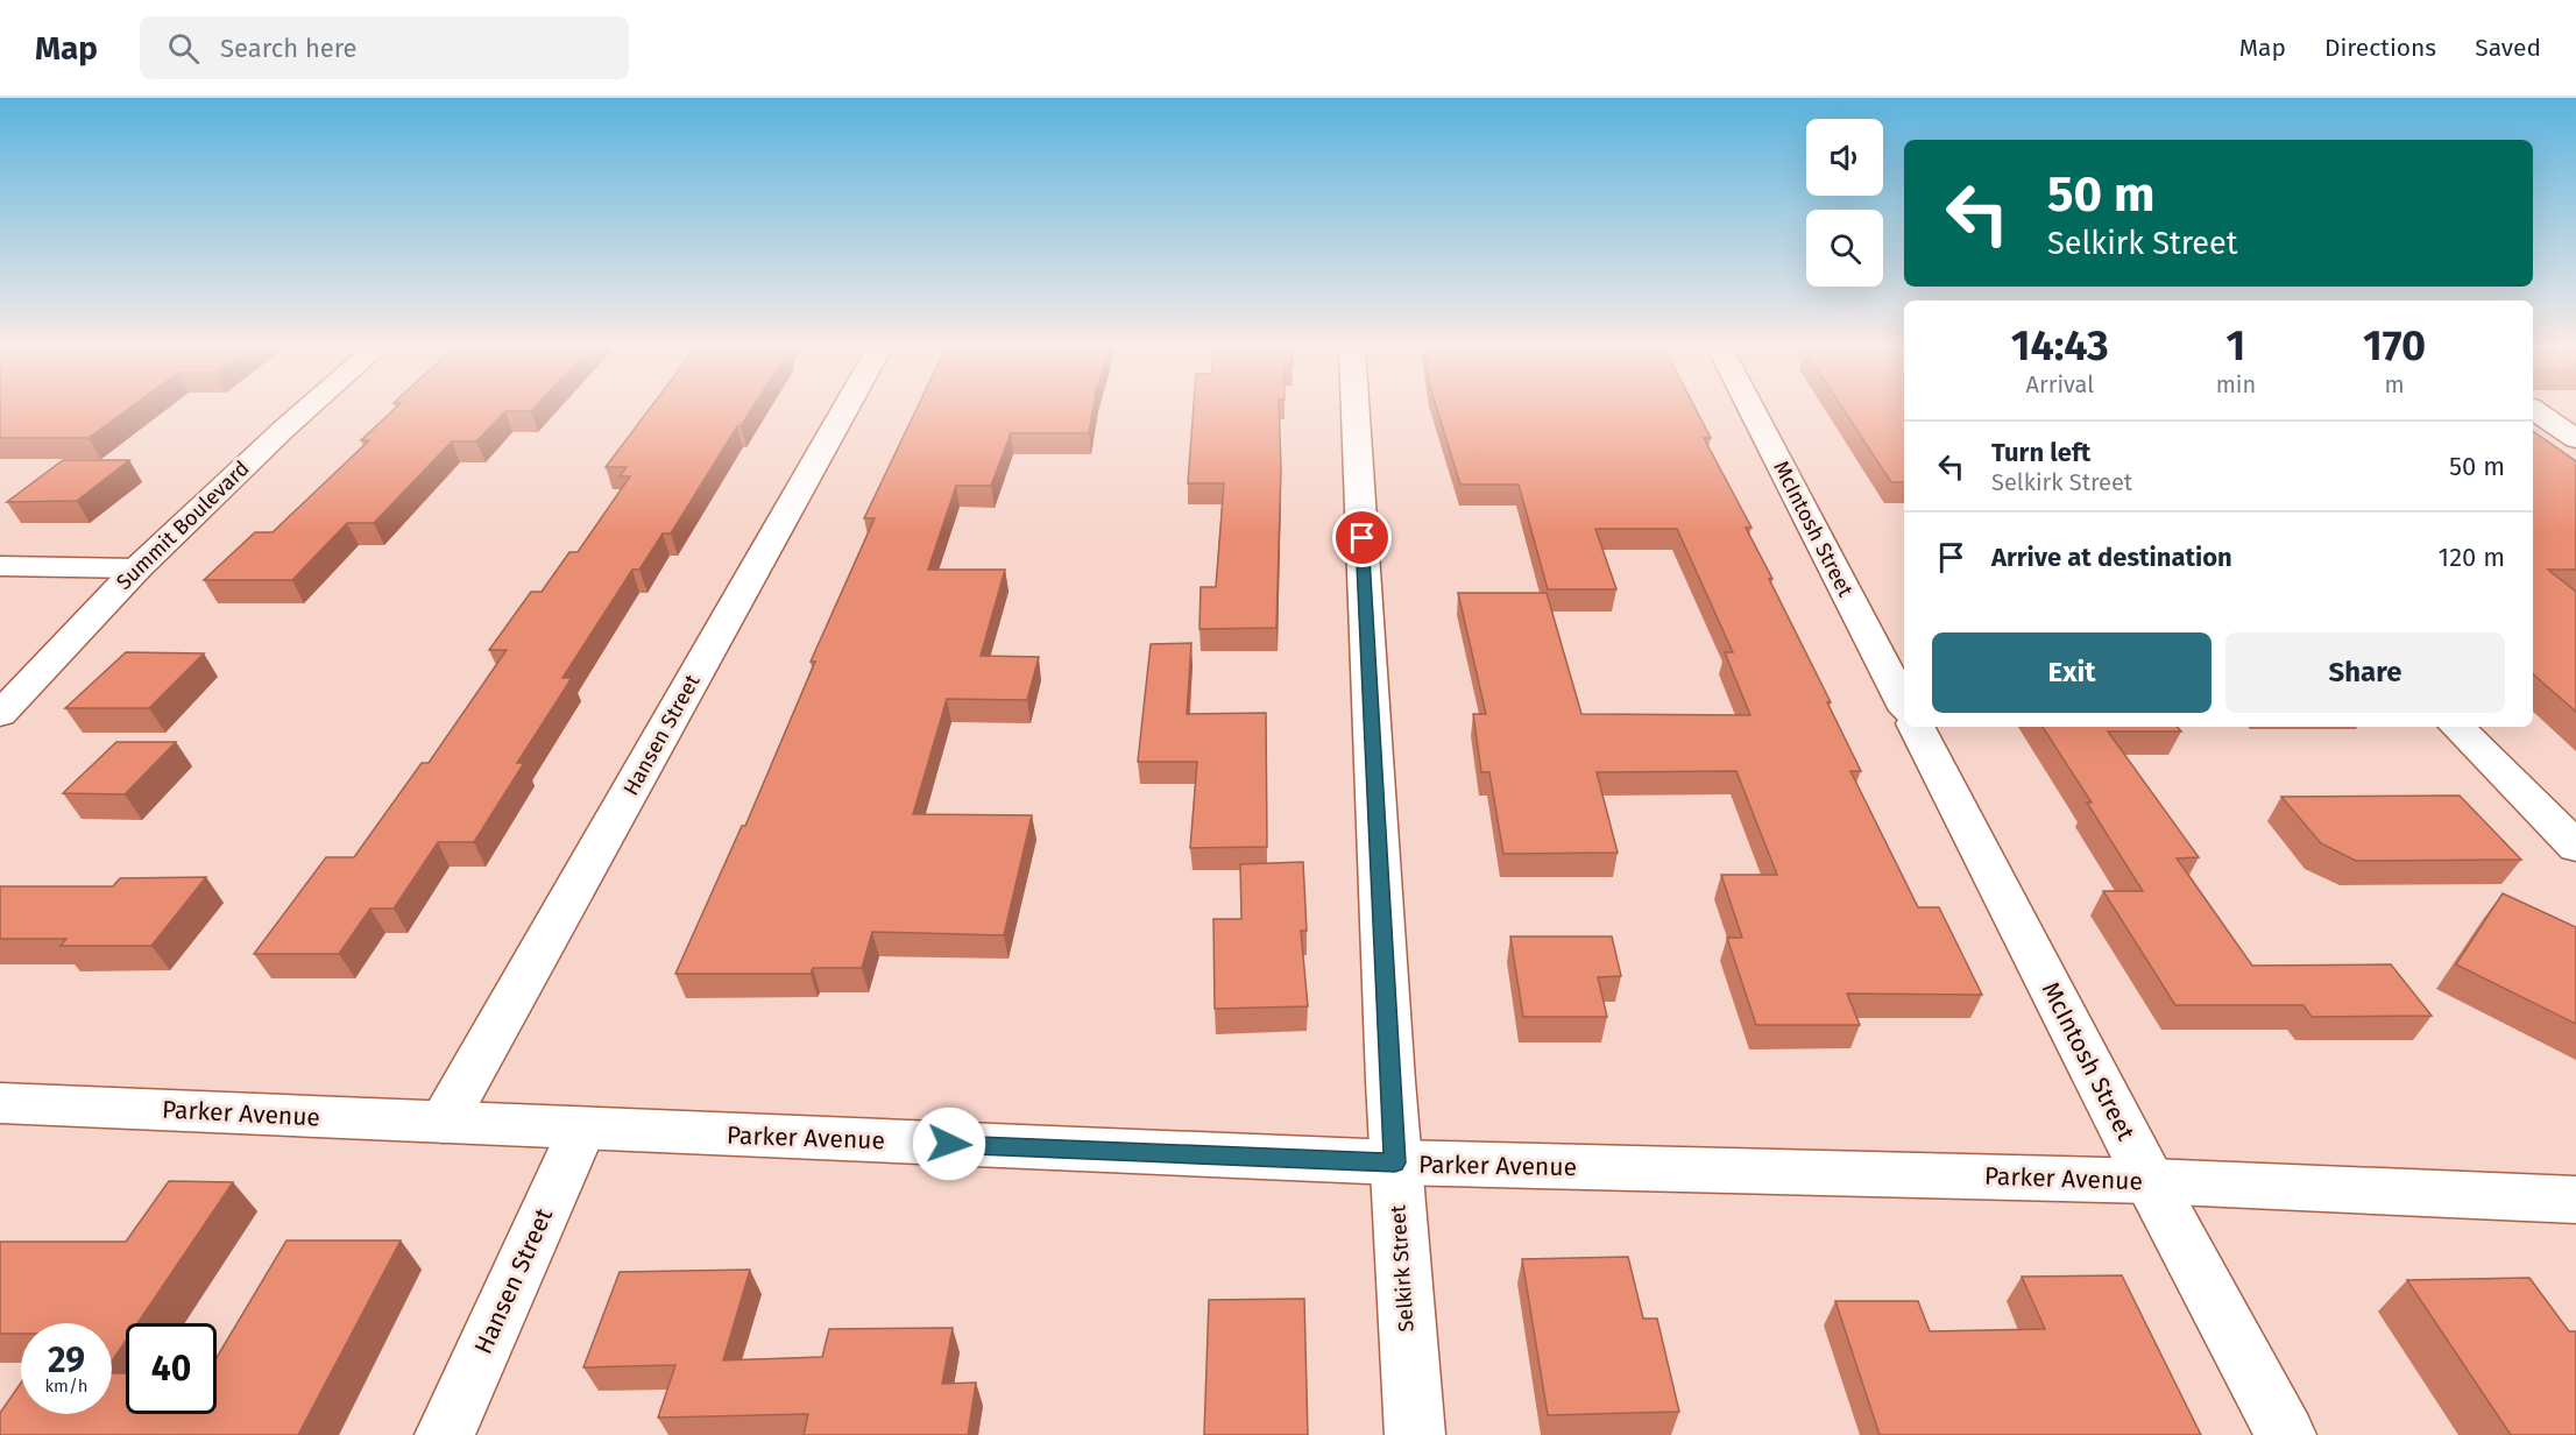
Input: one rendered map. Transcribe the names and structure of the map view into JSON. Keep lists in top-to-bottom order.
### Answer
{
  "streets": {
    "street": [
      "Summit Boulevard",
      "McIntosh Street",
      "Hansen Street",
      "Parker Avenue",
      "Selkirk Street"
    ]
  },
  "crossings": [
    ["McIntosh Street", "Parker Avenue"],
    ["Hansen Street", "Parker Avenue"],
    ["Parker Avenue", "Selkirk Street"]
  ],
  "page": {
    "header": "Map",
    "search": "Search here",
    "nav": ["Map", "Directions", "Saved"],
    "turn": ["50 m", "Selkirk Street"],
    "eta": [
      "14:43",
      "Arrival",
      "1",
      "min",
      "170",
      "m"
    ],
    "list": [
      {
        "name": "Turn left",
        "note": "Selkirk Street",
        "value": "50 m"
      },
      {
        "name": "Arrive at destination",
        "value": "120 m"
      }
    ],
    "buttons": ["Exit", "Share"],
    "speed": "29 km/h",
    "limit": "40"
  }
}
